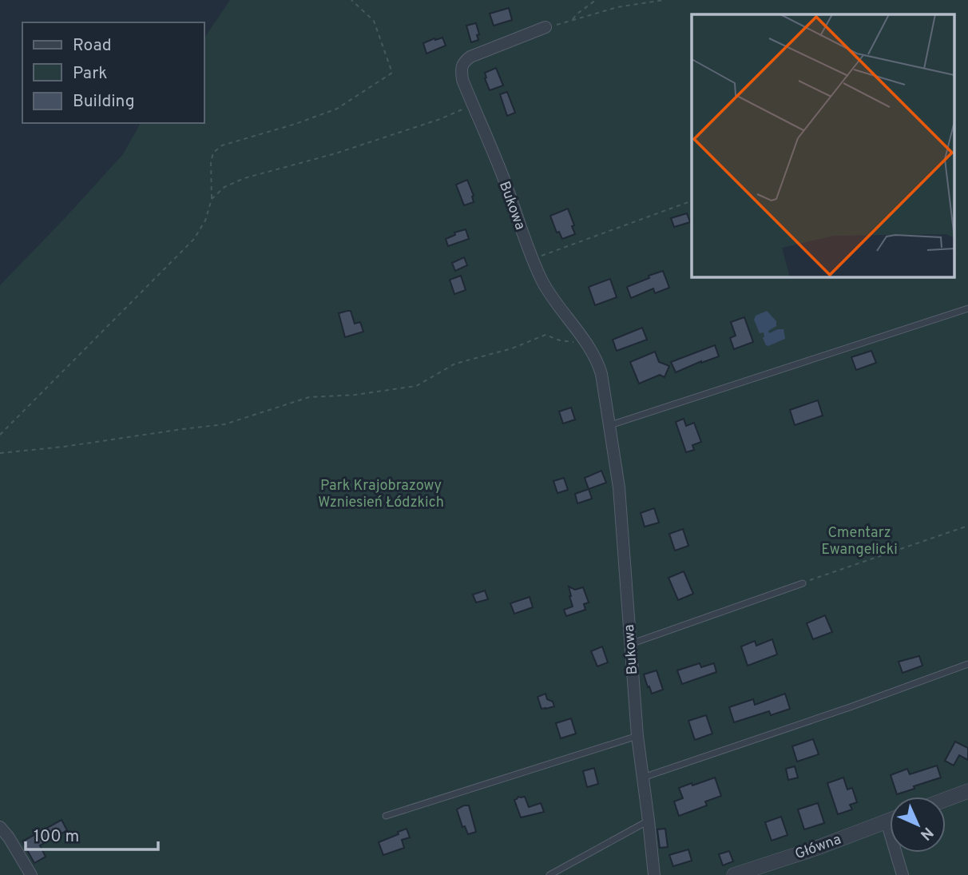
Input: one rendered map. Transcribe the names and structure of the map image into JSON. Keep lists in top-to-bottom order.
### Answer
{
  "streets": {
    "street": ["Bukowa", "Główna"]
  },
  "parks": ["Park Krajobrazowy Wzniesień Łódzkich", "Cmentarz Ewangelicki"],
  "legend": ["Road", "Park", "Building"],
  "scale_bar": "100 m",
  "north": "bottom right"
}
